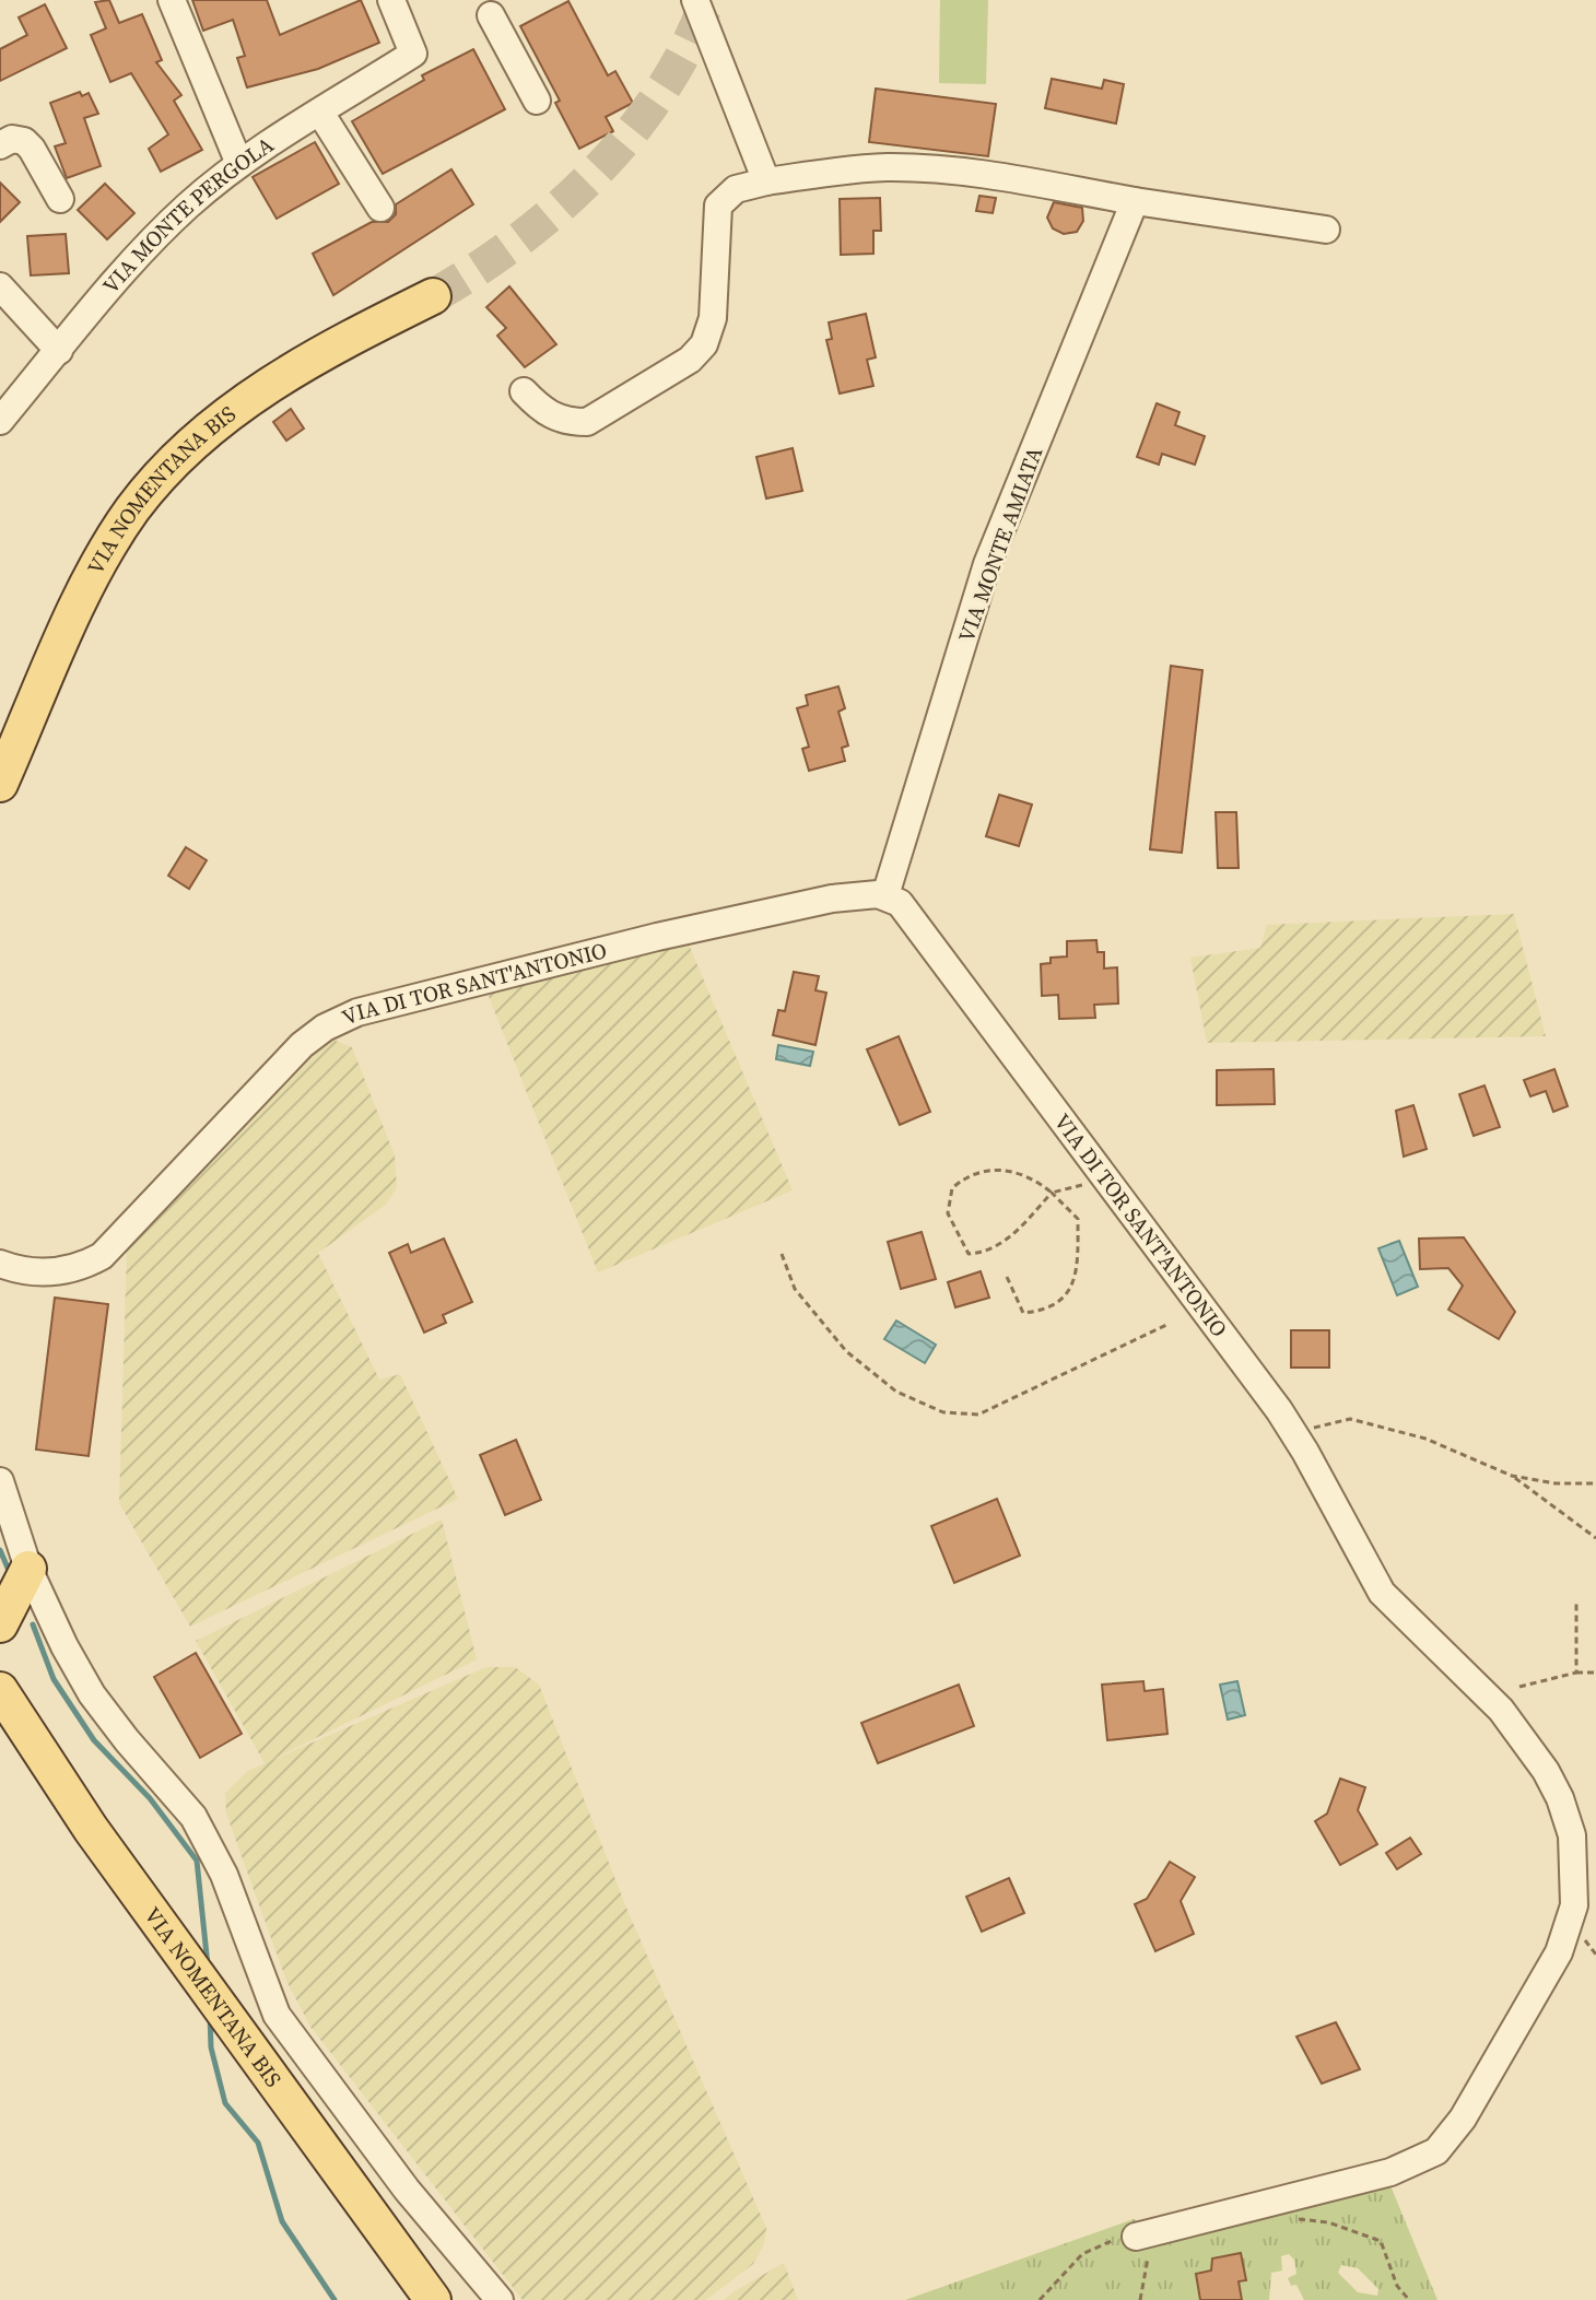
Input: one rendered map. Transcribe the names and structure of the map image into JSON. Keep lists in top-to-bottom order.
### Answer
{
  "streets": {
    "main road": ["VIA NOMENTANA BIS"],
    "street": ["VIA MONTE PERGOLA", "VIA MONTE AMIATA", "VIA DI TOR SANT'ANTONIO"]
  },
  "crossings": [
    ["VIA MONTE AMIATA", "VIA DI TOR SANT'ANTONIO"]
  ]
}
